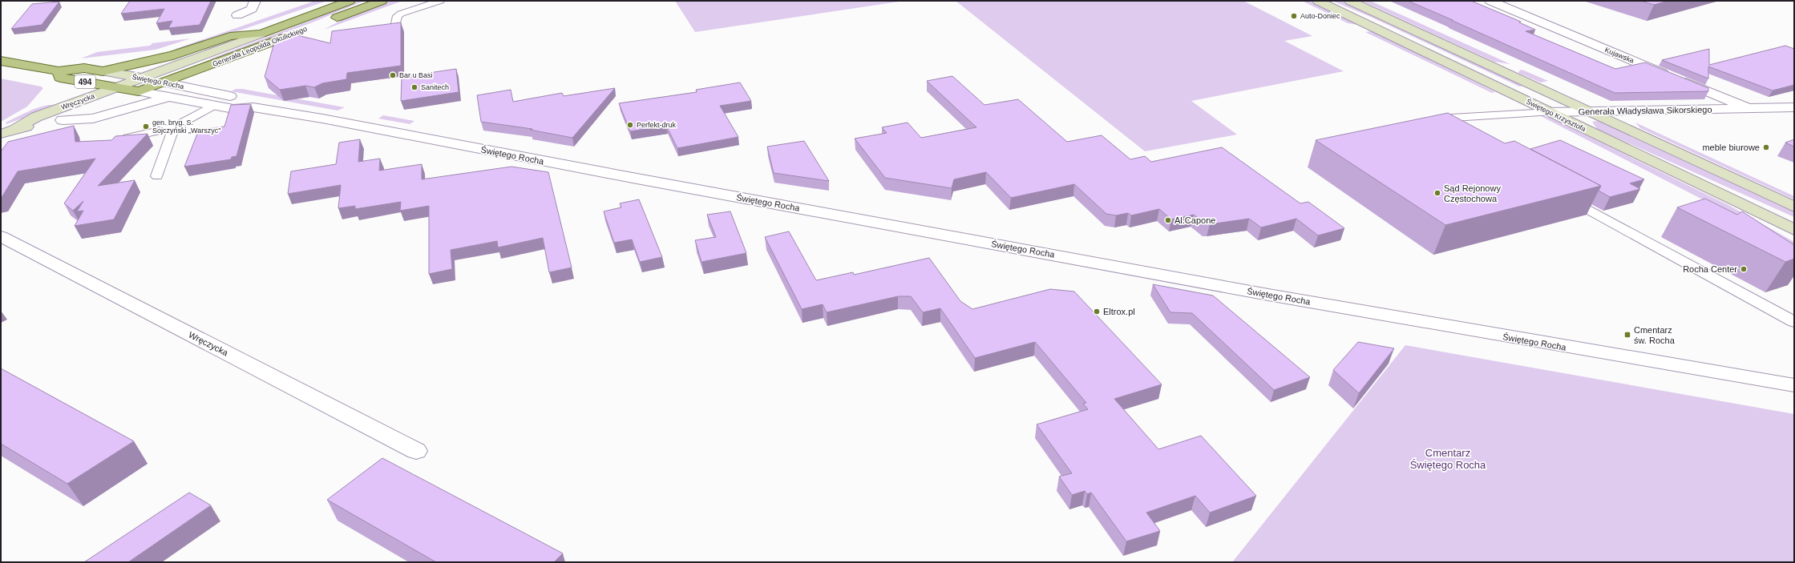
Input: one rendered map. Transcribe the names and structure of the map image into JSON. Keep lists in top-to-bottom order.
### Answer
{
  "streets": {
    "main road": [
      "Generała Leopolda Okulickiego",
      "494",
      "Świętego Rocha",
      "Wręczycka",
      "Świętego Krzysztofa"
    ],
    "street": ["Kujawska", "Generała Władysława Sikorskiego"]
  },
  "crossings": [
    ["Generała Leopolda Okulickiego", "Świętego Rocha"],
    ["Generała Leopolda Okulickiego", "Wręczycka"],
    ["Kujawska", "Generała Władysława Sikorskiego"],
    ["Świętego Rocha", "Wręczycka"],
    ["Generała Władysława Sikorskiego", "Świętego Krzysztofa"]
  ],
  "parks": ["Cmentarz Świętego Rocha"],
  "places": {
    "other": [
      "Auto-Doniec",
      "Bar u Basi",
      "Sanitech",
      "Perfekt-druk",
      "gen. bryg. S. Sojczyński „Warszyc\"",
      "meble biurowe",
      "Sąd Rejonowy Częstochowa",
      "Al.Capone",
      "Rocha Center",
      "Eltrox.pl"
    ],
    "transit": ["Cmentarz św. Rocha"]
  }
}
